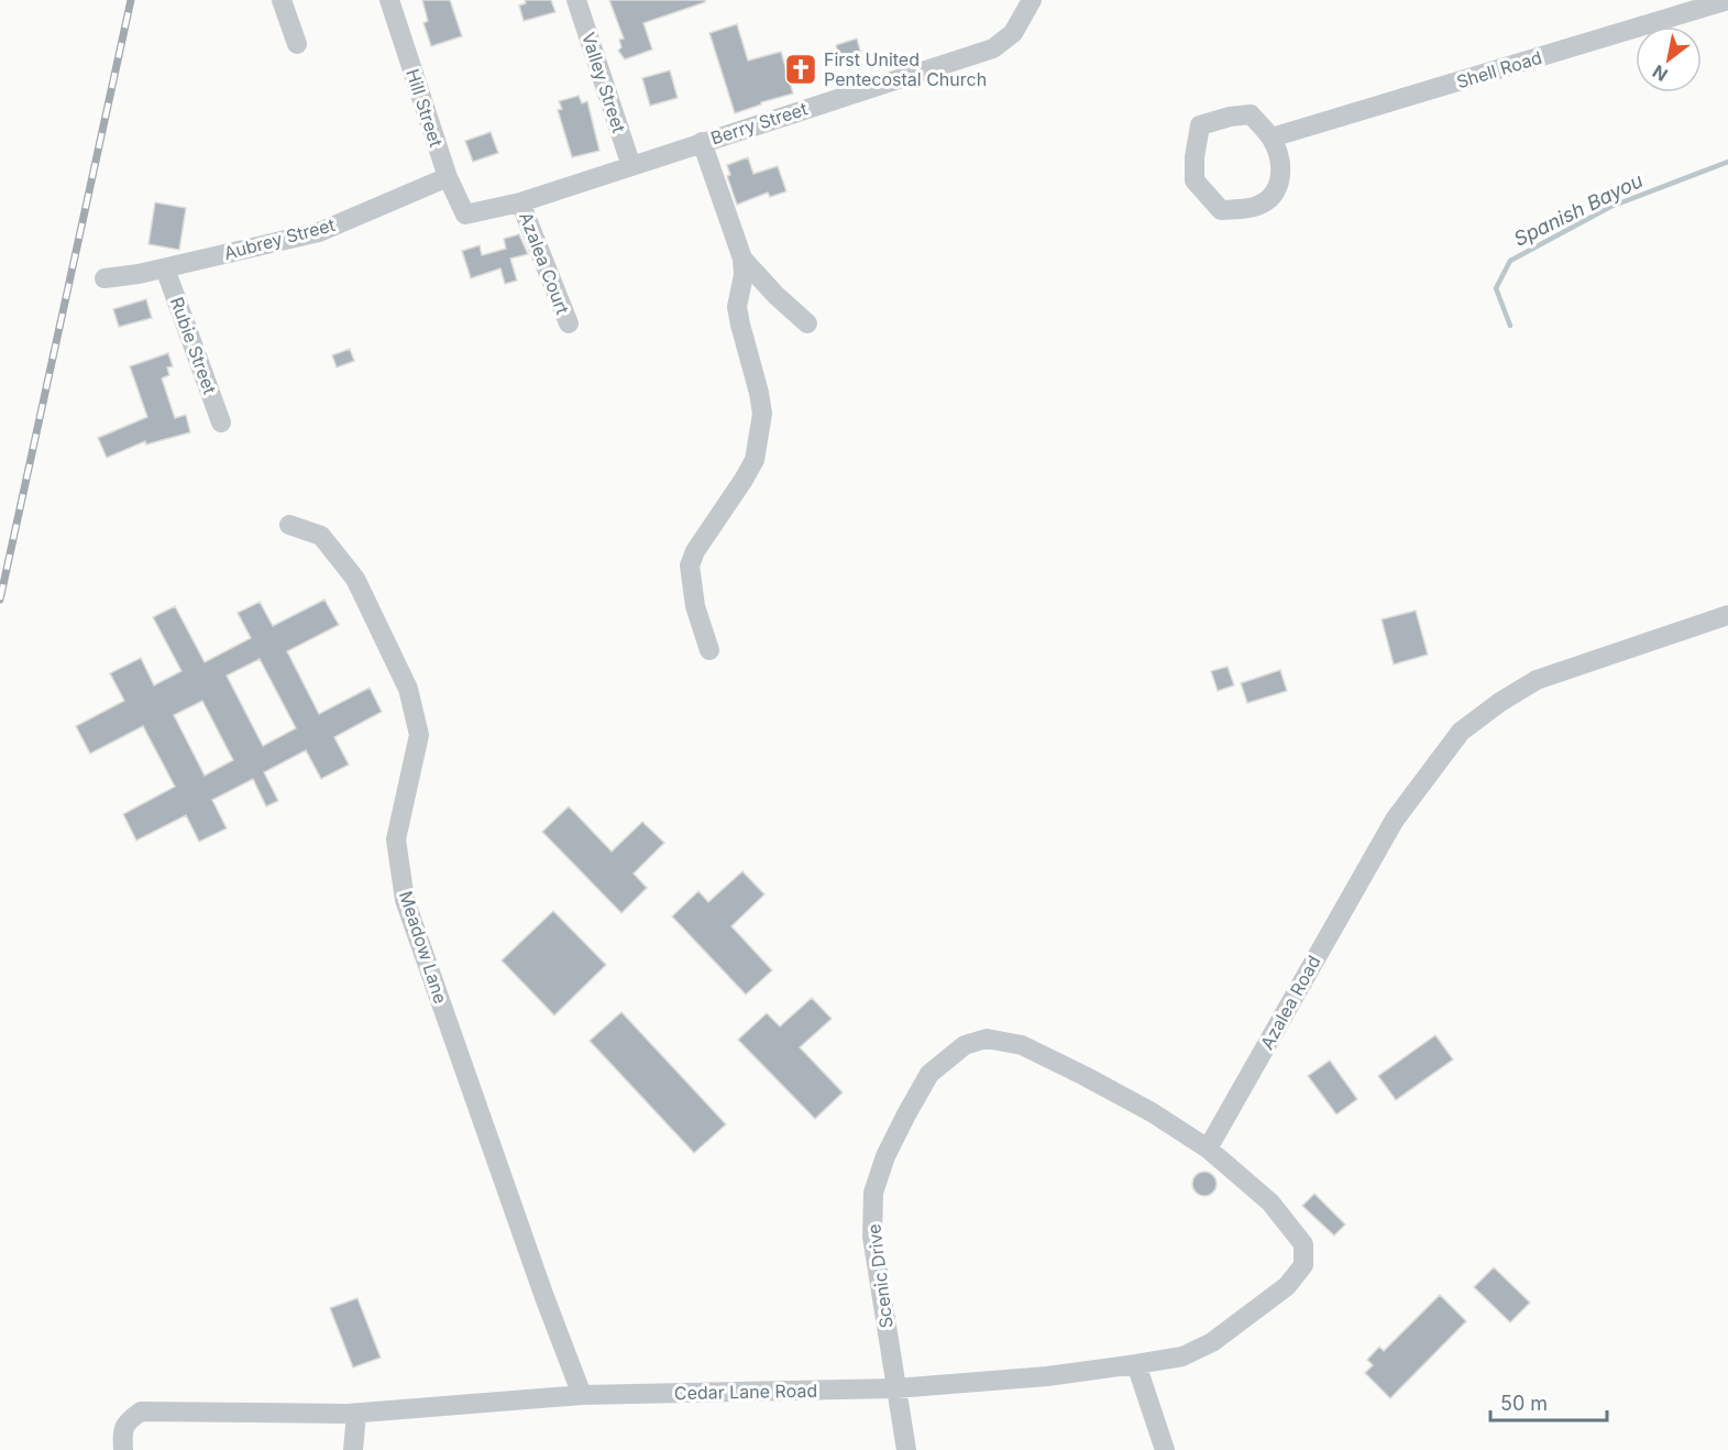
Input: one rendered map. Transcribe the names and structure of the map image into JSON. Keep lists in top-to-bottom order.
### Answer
{
  "streets": {
    "street": [
      "Shell Road",
      "Valley Street",
      "Hill Street",
      "Berry Street",
      "Aubrey Street",
      "Azalea Court",
      "Rubie Street",
      "Meadow Lane",
      "Azalea Road",
      "Scenic Drive",
      "Cedar Lane Road"
    ]
  },
  "crossings": [
    ["Valley Street", "Berry Street"],
    ["Hill Street", "Berry Street"],
    ["Hill Street", "Aubrey Street"],
    ["Berry Street", "Azalea Court"],
    ["Aubrey Street", "Rubie Street"],
    ["Meadow Lane", "Cedar Lane Road"],
    ["Azalea Road", "Scenic Drive"],
    ["Scenic Drive", "Cedar Lane Road"]
  ],
  "water": ["Spanish Bayou"],
  "places": {
    "church": ["First United Pentecostal Church"]
  },
  "scale_bar": "50 m",
  "north": "bottom left"
}
